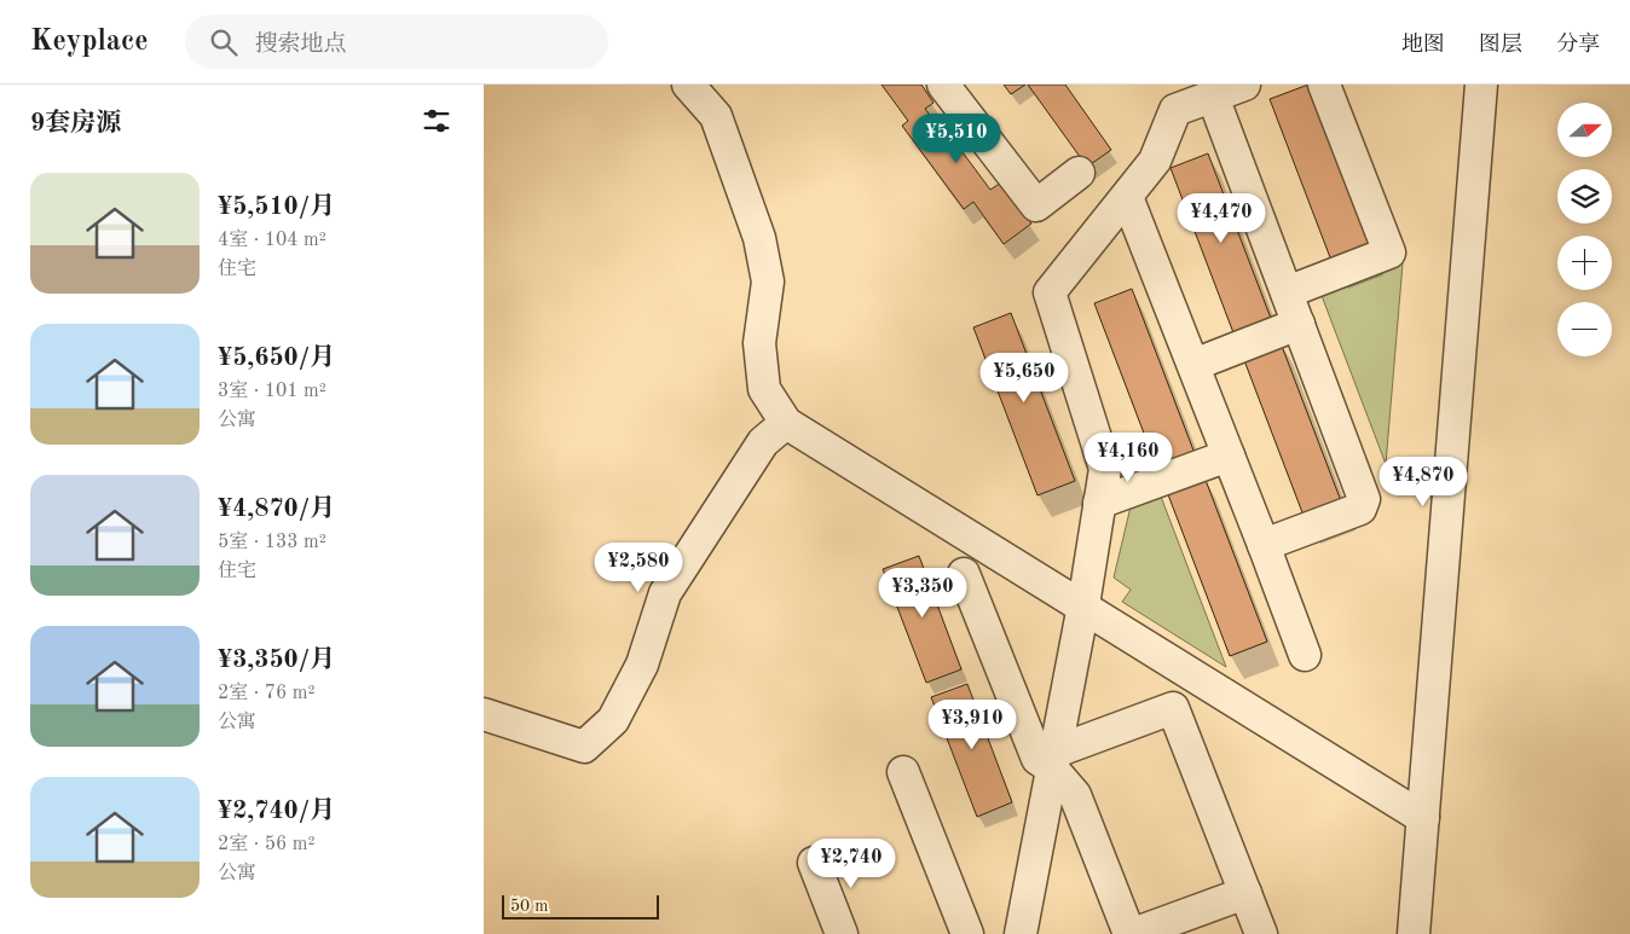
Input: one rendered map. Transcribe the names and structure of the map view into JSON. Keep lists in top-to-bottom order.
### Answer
{
  "scale_bar": "50 m",
  "north": "right",
  "page": {
    "header": "Keyplace",
    "search": "搜索地点",
    "nav": ["地图", "图层", "分享"],
    "heading": "9套房源",
    "map_buttons": ["+", "−"],
    "price": [
      "¥5,510",
      "¥4,470",
      "¥5,650",
      "¥4,160",
      "¥4,870",
      "¥2,580",
      "¥3,350",
      "¥3,910",
      "¥2,740"
    ],
    "list": [
      {
        "name": "¥5,510/月",
        "note": "4室 · 104 m² · 住宅"
      },
      {
        "name": "¥5,650/月",
        "note": "3室 · 101 m² · 公寓"
      },
      {
        "name": "¥4,870/月",
        "note": "5室 · 133 m² · 住宅"
      },
      {
        "name": "¥3,350/月",
        "note": "2室 · 76 m² · 公寓"
      },
      {
        "name": "¥2,740/月",
        "note": "2室 · 56 m² · 公寓"
      }
    ],
    "scale": "50 m"
  }
}
